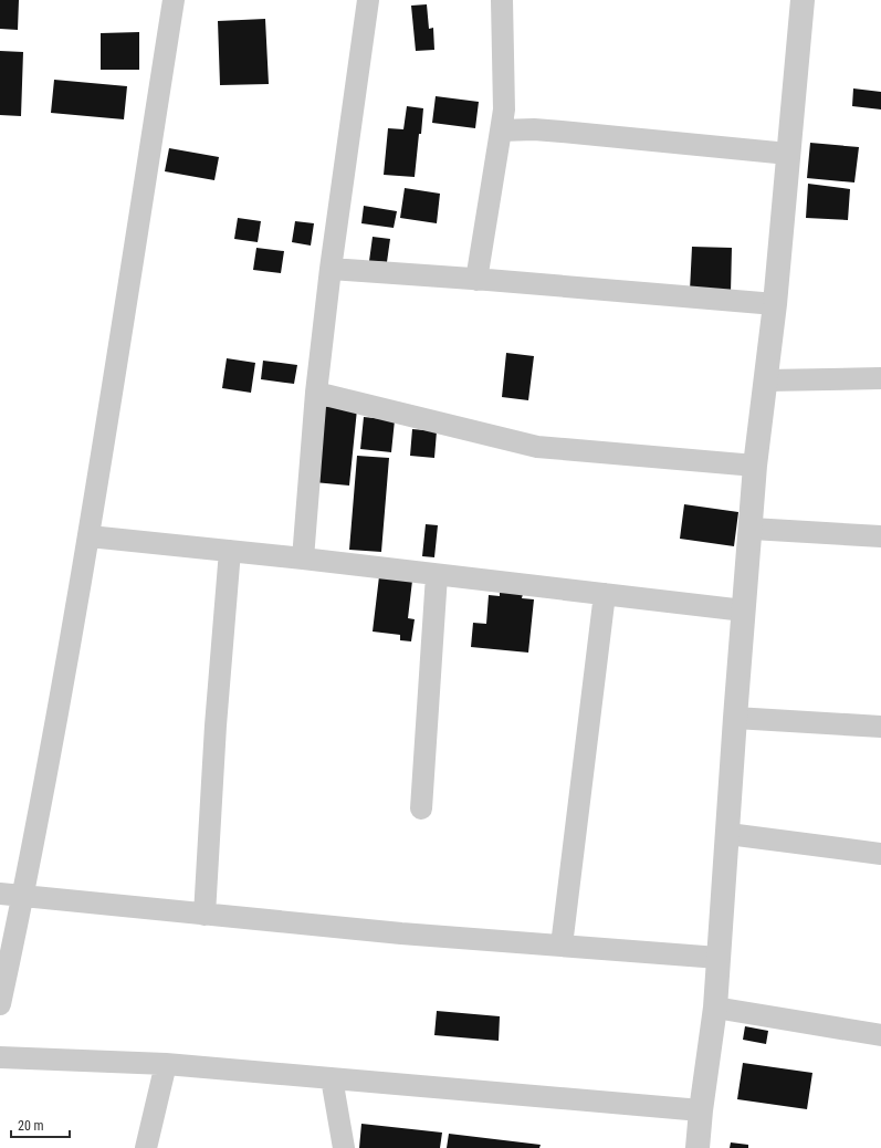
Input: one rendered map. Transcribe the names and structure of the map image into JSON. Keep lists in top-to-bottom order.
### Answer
{
  "scale_bar": "20 m"
}
